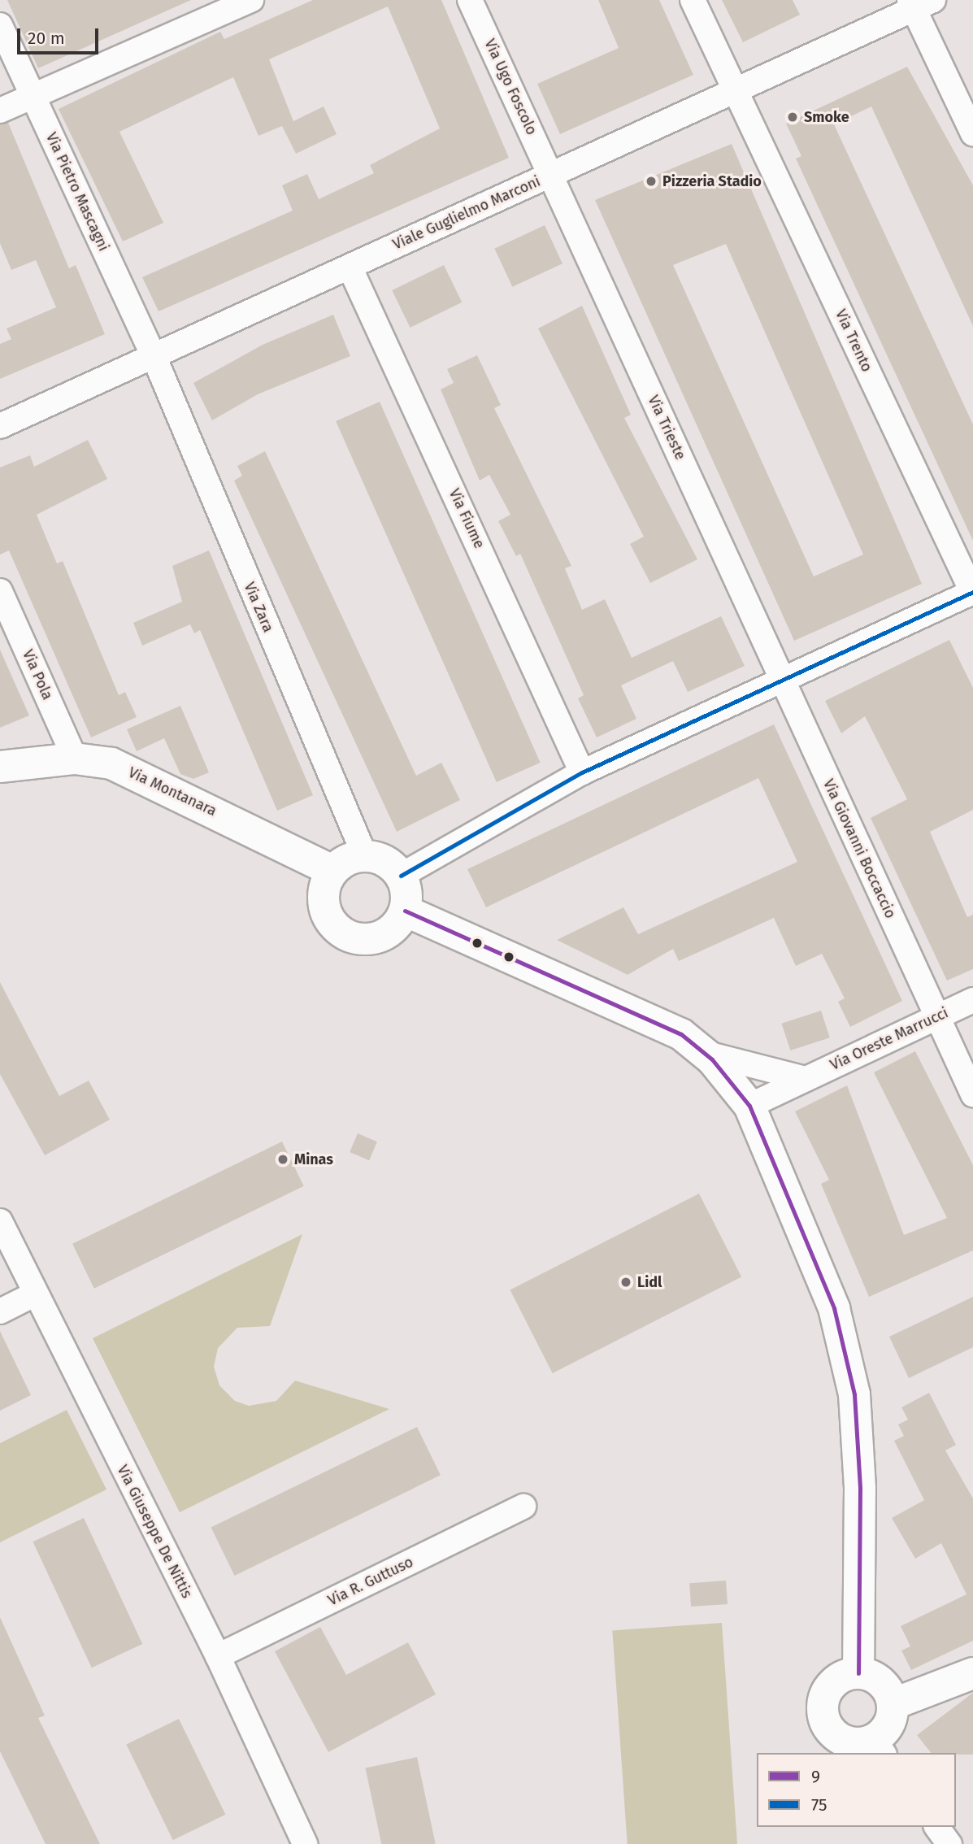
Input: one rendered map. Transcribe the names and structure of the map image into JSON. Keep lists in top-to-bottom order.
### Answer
{
  "streets": {
    "main road": ["Via Montanara"],
    "street": [
      "Via Ugo Foscolo",
      "Via Pietro Mascagni",
      "Viale Guglielmo Marconi",
      "Via Trento",
      "Via Trieste",
      "Via Fiume",
      "Via Zara",
      "Via Pola",
      "Via Giovanni Boccaccio",
      "Via Oreste Marrucci",
      "Via Giuseppe De Nittis",
      "Via R. Guttuso"
    ]
  },
  "crossings": [
    ["Via Ugo Foscolo", "Viale Guglielmo Marconi"],
    ["Via Ugo Foscolo", "Via Trieste"],
    ["Via Pietro Mascagni", "Viale Guglielmo Marconi"],
    ["Via Pietro Mascagni", "Via Zara"],
    ["Viale Guglielmo Marconi", "Via Trento"],
    ["Viale Guglielmo Marconi", "Via Trieste"],
    ["Viale Guglielmo Marconi", "Via Fiume"],
    ["Viale Guglielmo Marconi", "Via Zara"],
    ["Via Trieste", "Via Giovanni Boccaccio"],
    ["Via Zara", "Via Montanara"],
    ["Via Pola", "Via Montanara"],
    ["Via Giovanni Boccaccio", "Via Oreste Marrucci"],
    ["Via Giuseppe De Nittis", "Via R. Guttuso"]
  ],
  "places": [
    "Smoke",
    "Pizzeria Stadio",
    "Minas",
    "Lidl"
  ],
  "lines": ["transit line 75", "transit line 9"],
  "legend": ["9", "75"],
  "scale_bar": "20 m"
}
